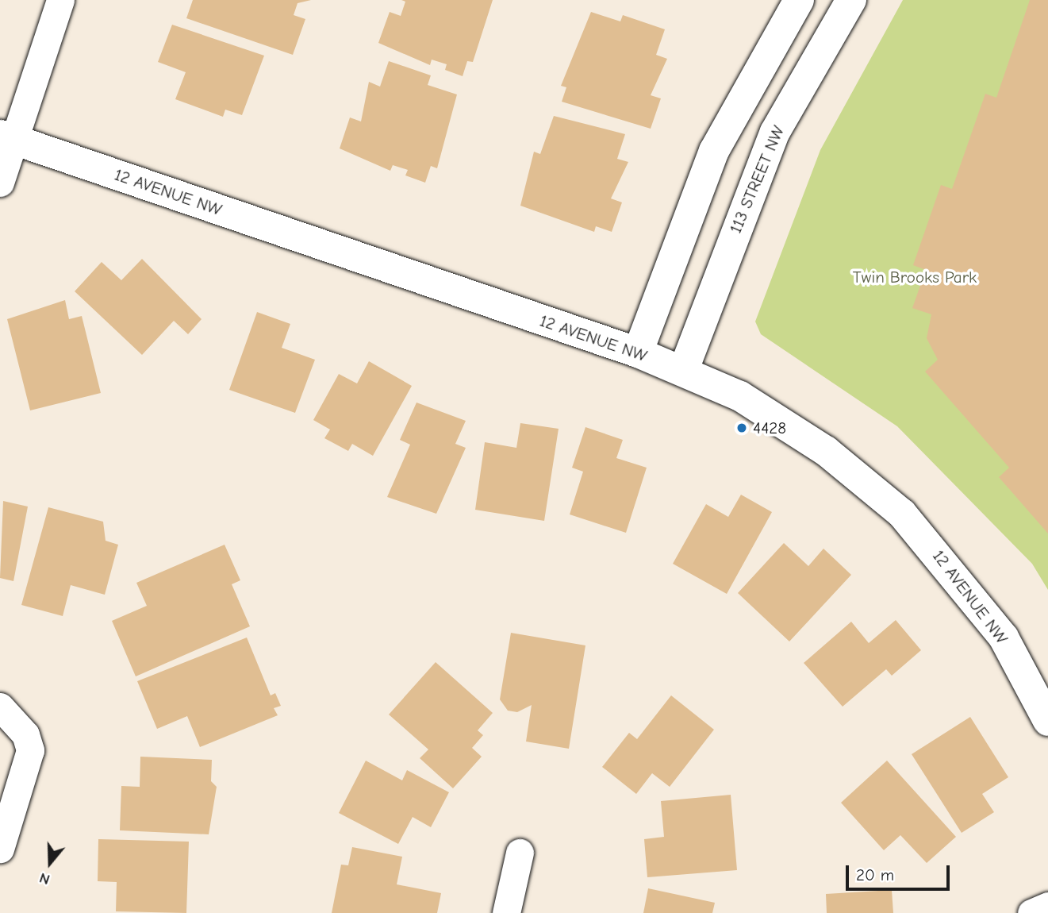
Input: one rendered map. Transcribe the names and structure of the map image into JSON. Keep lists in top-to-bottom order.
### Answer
{
  "streets": {
    "street": ["113 STREET NW", "12 AVENUE NW"]
  },
  "crossings": [
    ["113 STREET NW", "12 AVENUE NW"]
  ],
  "parks": ["Twin Brooks Park"],
  "places": ["4428"],
  "scale_bar": "20 m",
  "north": "bottom"
}
